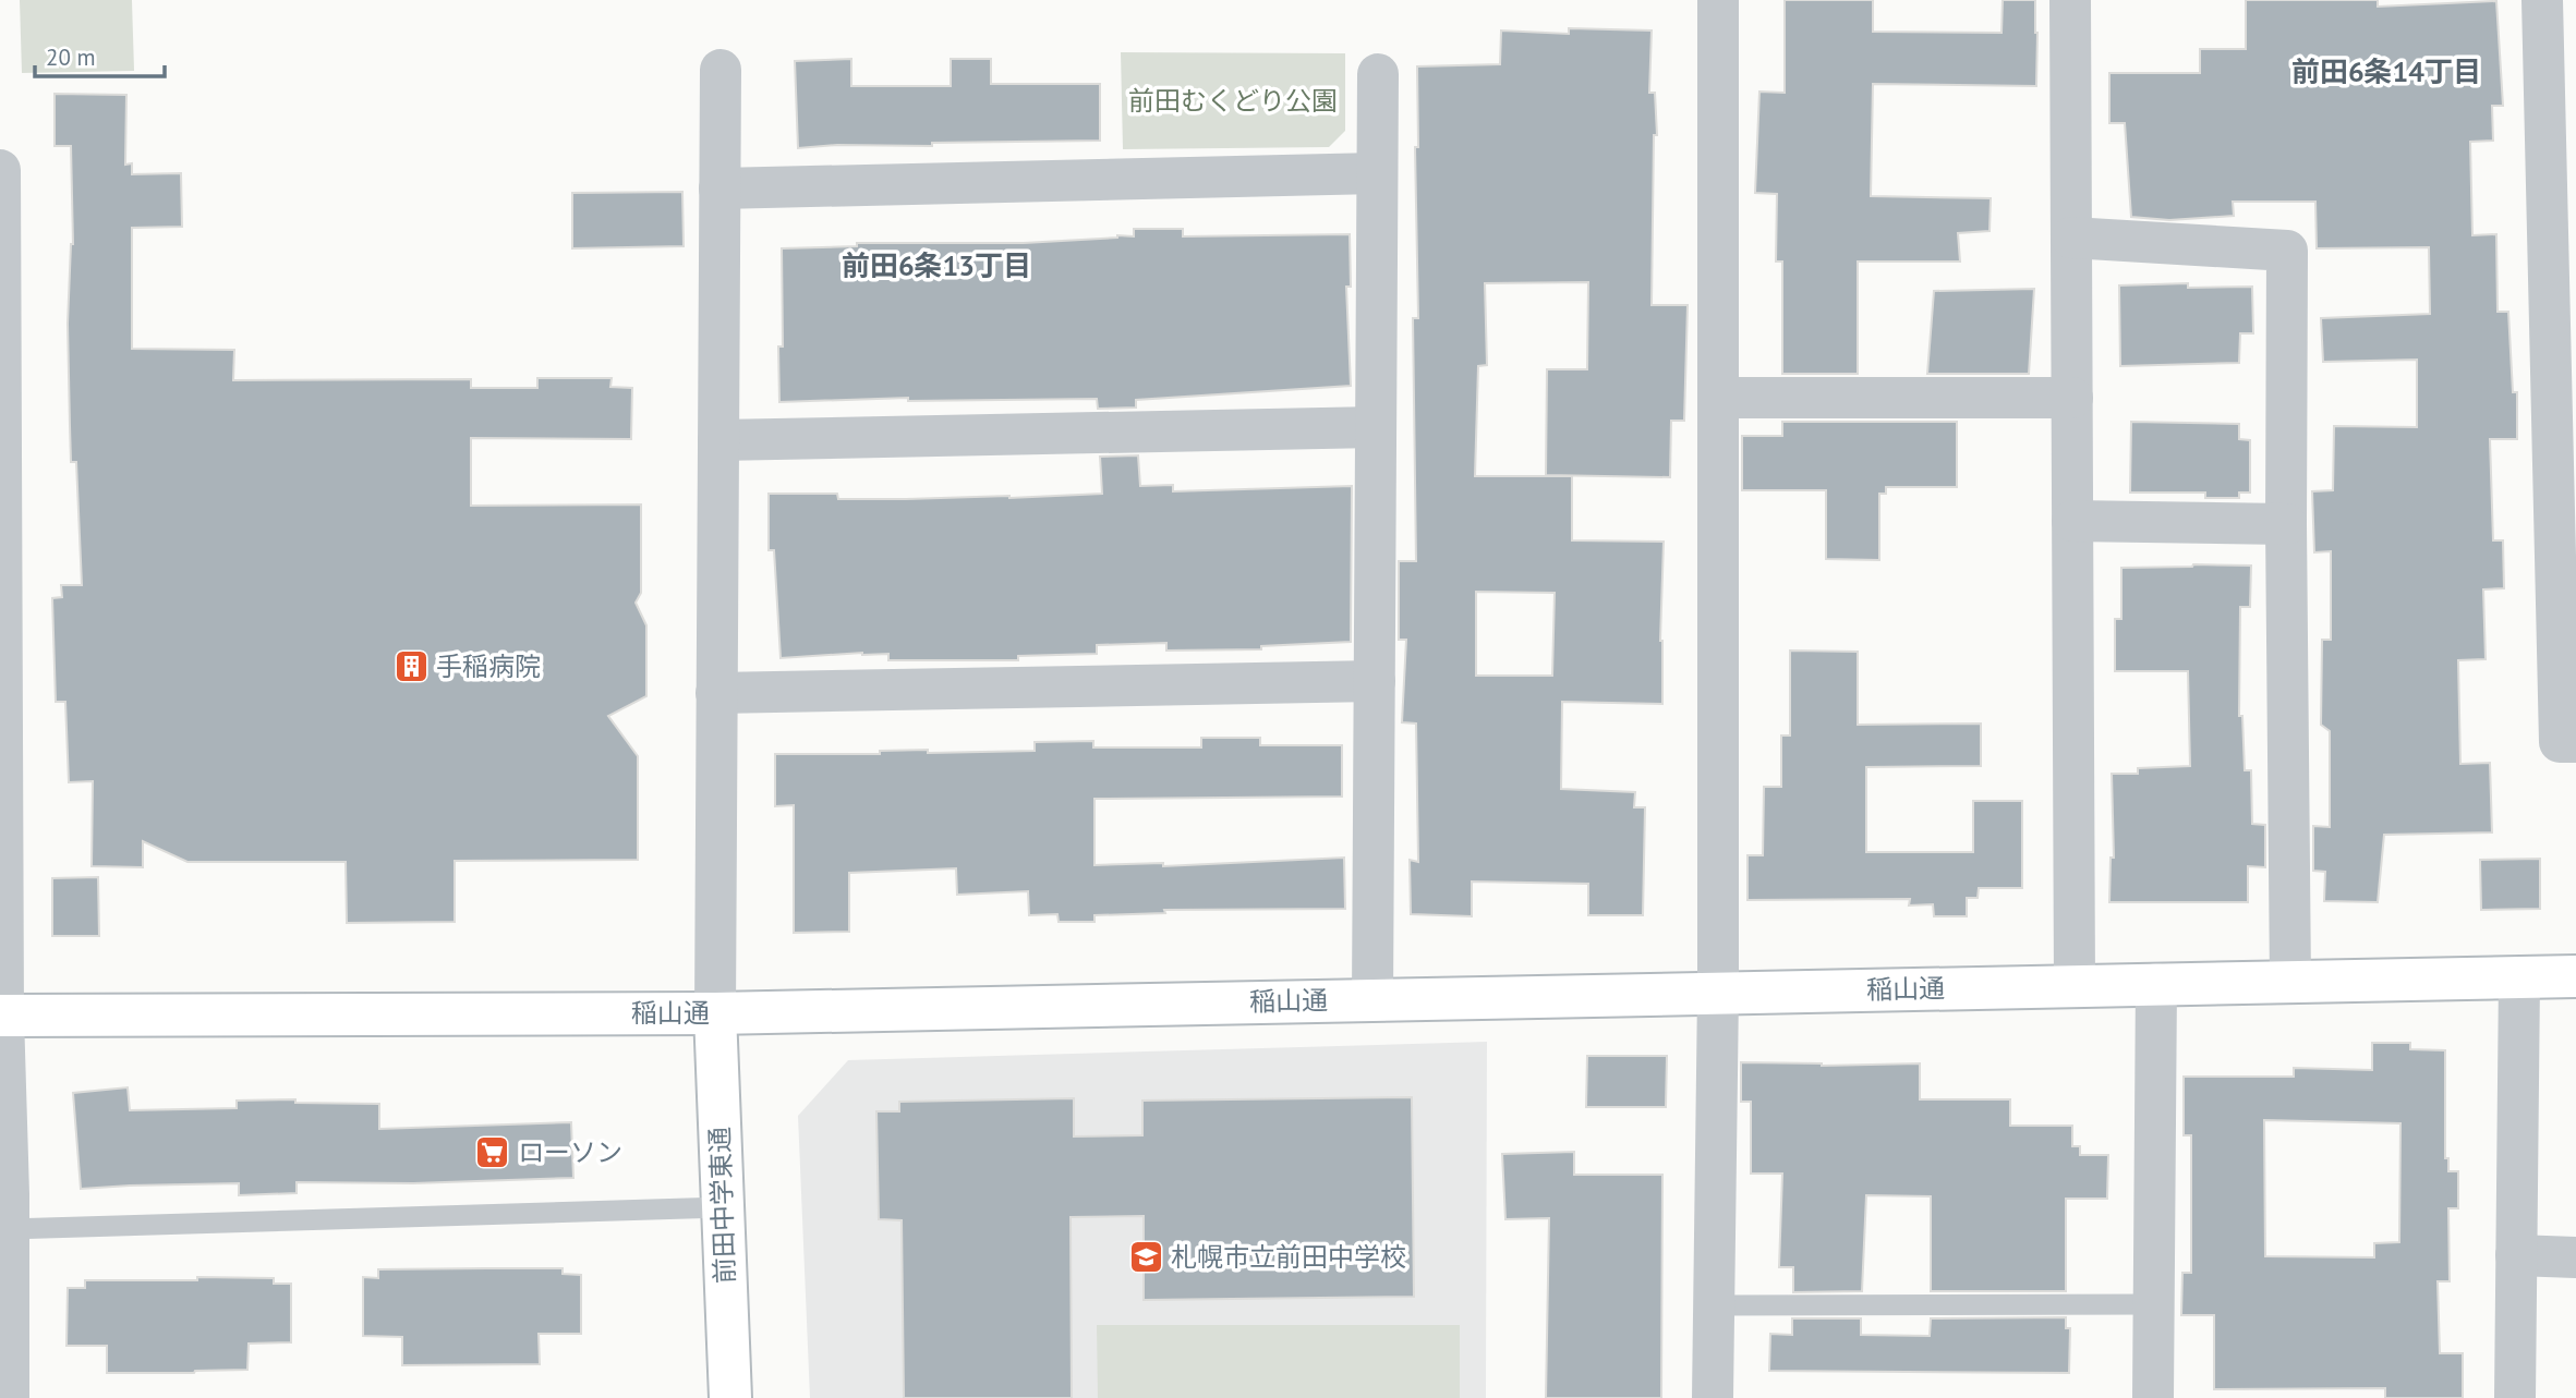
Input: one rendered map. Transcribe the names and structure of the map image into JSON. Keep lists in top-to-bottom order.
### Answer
{
  "streets": {
    "street": ["稲山通", "前田中学東通"]
  },
  "crossings": [
    ["稲山通", "前田中学東通"]
  ],
  "districts": ["前田6条14丁目", "前田6条13丁目"],
  "parks": ["前田むくどり公園"],
  "places": {
    "building": ["手稲病院"],
    "supermarket": ["ローソン"],
    "school or university": ["札幌市立前田中学校"]
  },
  "scale_bar": "20 m"
}
